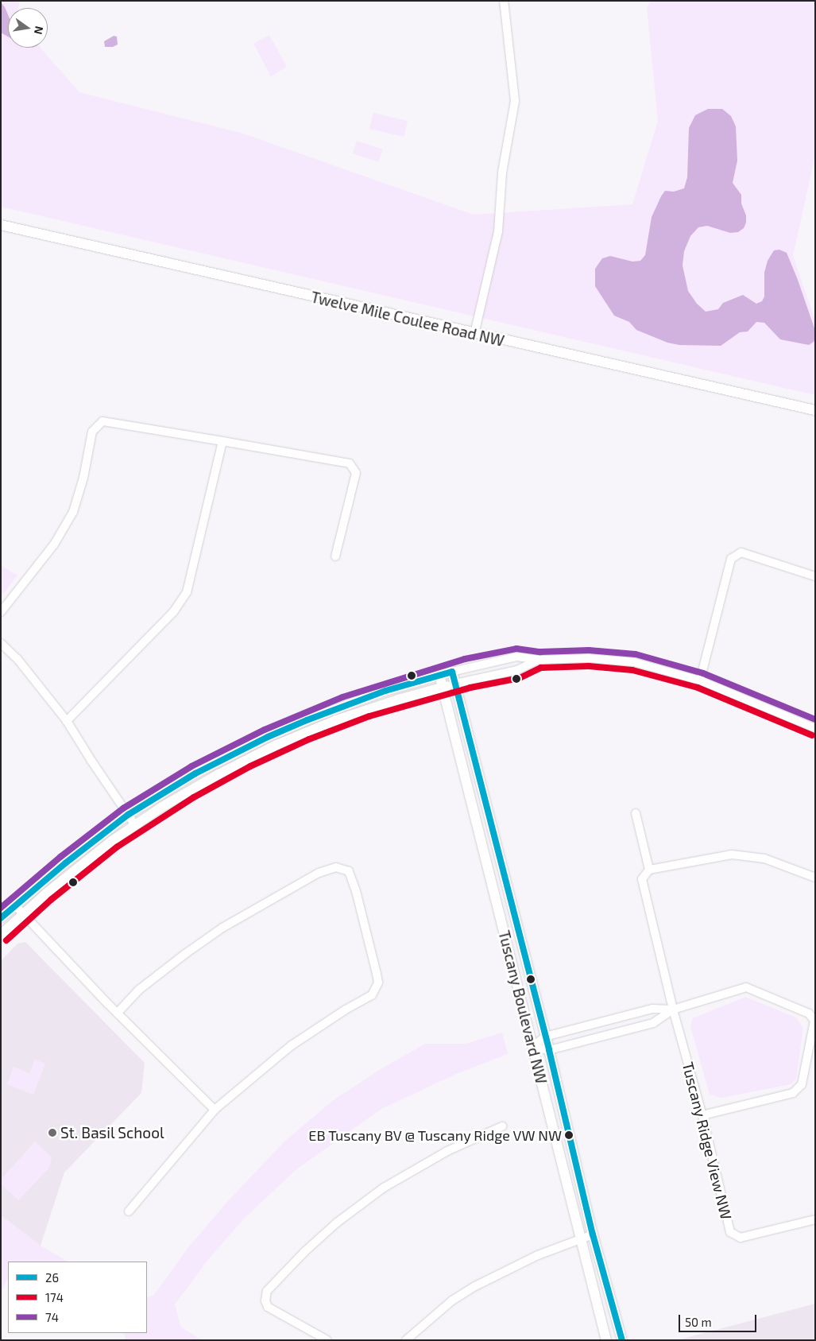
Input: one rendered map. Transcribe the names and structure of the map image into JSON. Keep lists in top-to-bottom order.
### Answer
{
  "streets": {
    "street": ["Twelve Mile Coulee Road NW", "Tuscany Boulevard NW", "Tuscany Ridge View NW"]
  },
  "places": ["St. Basil School", "EB Tuscany BV @ Tuscany Ridge VW NW"],
  "lines": ["transit line 74", "transit line 174", "transit line 26"],
  "legend": ["26", "174", "74"],
  "scale_bar": "50 m",
  "north": "right"
}
